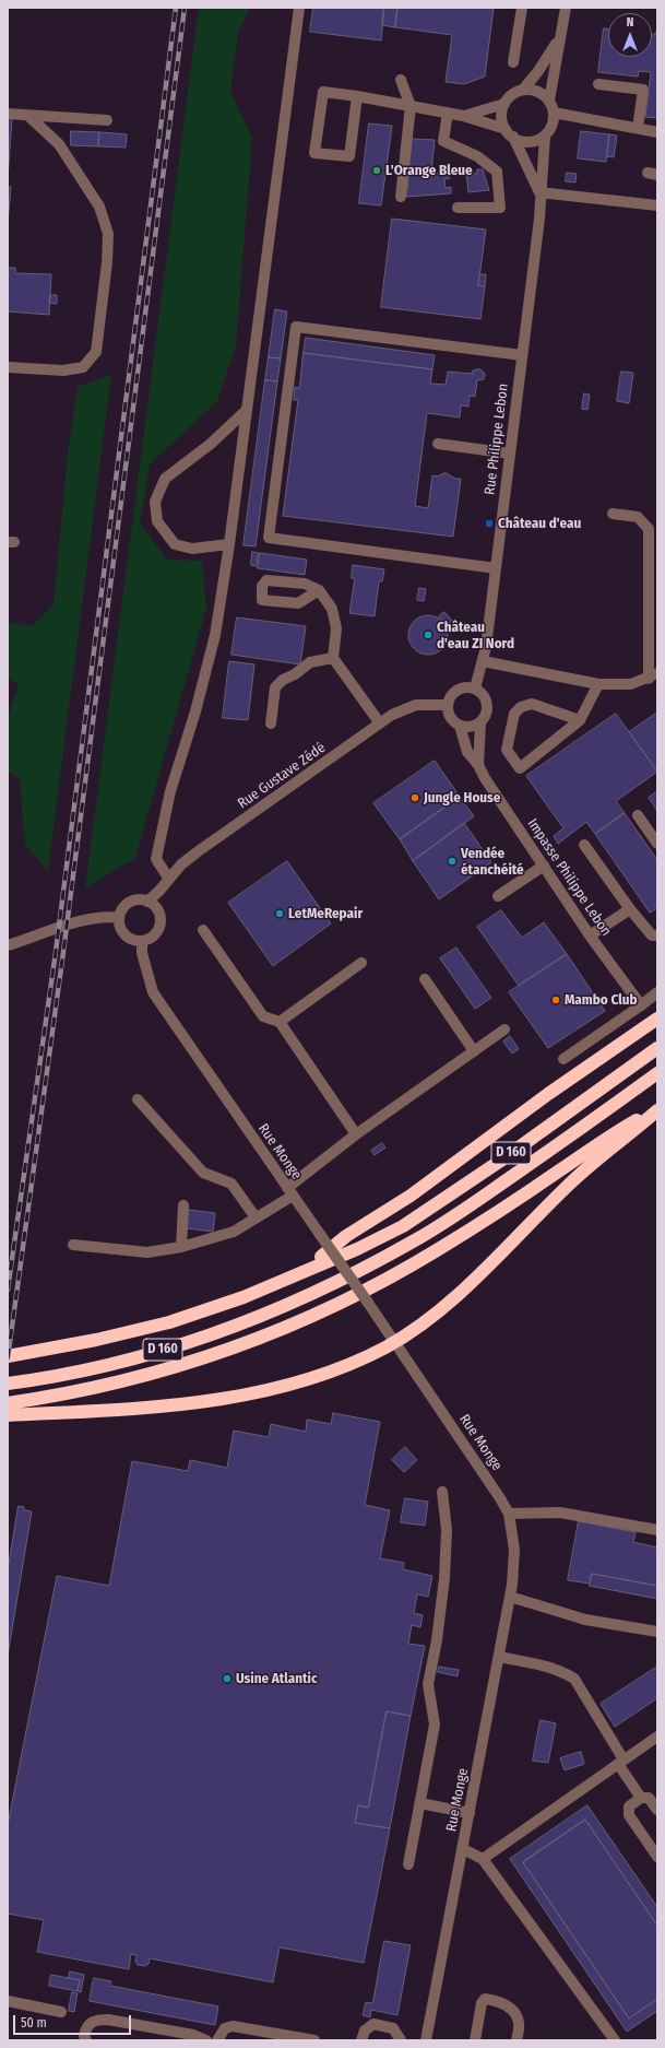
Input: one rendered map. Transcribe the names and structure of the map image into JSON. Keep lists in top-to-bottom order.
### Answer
{
  "streets": {
    "highway": ["D 160"],
    "street": [
      "Rue Philippe Lebon",
      "Rue Gustave Zédé",
      "Impasse Philippe Lebon",
      "Rue Monge"
    ]
  },
  "crossings": [
    ["Rue Philippe Lebon", "Rue Gustave Zédé"],
    ["Rue Philippe Lebon", "Impasse Philippe Lebon"],
    ["Rue Gustave Zédé", "Impasse Philippe Lebon"],
    ["Rue Gustave Zédé", "Rue Monge"]
  ],
  "places": [
    "L'Orange Bleue",
    "Château d'eau",
    "Château d'eau ZI Nord",
    "Jungle House",
    "Vendée étanchéité",
    "LetMeRepair",
    "Mambo Club",
    "Usine Atlantic"
  ],
  "scale_bar": "50 m",
  "north": "top"
}
